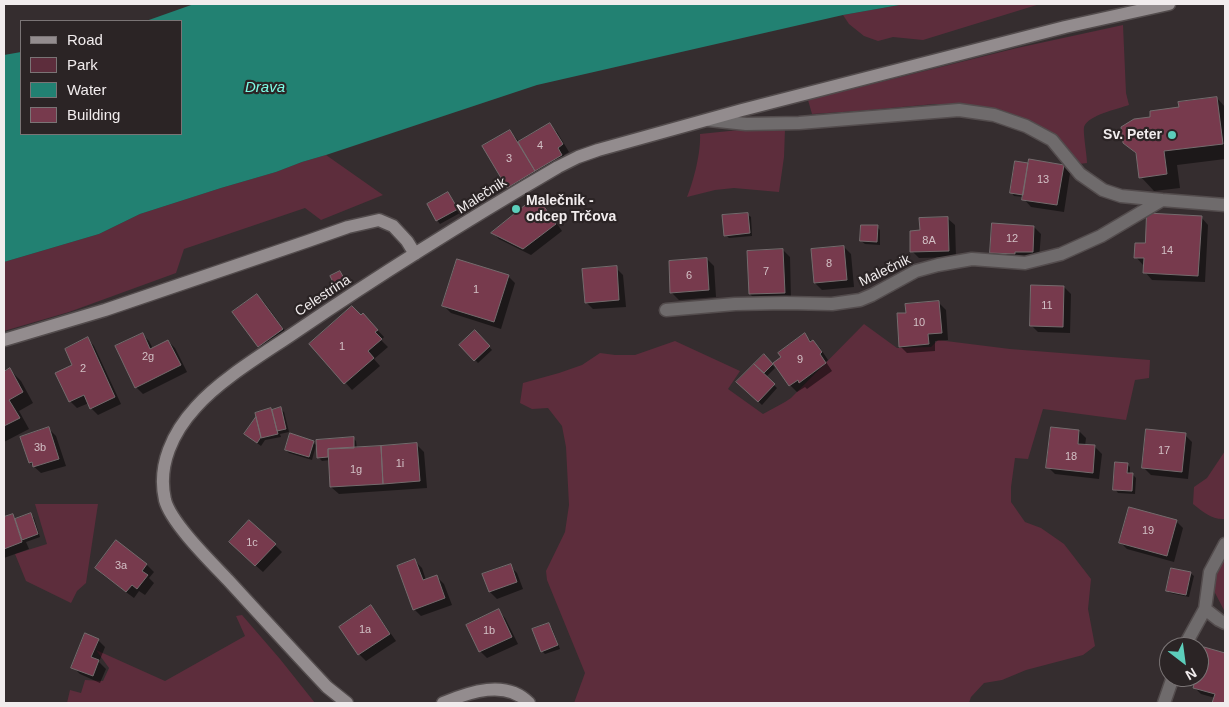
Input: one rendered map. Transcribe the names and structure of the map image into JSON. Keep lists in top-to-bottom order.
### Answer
{
  "streets": {
    "street": ["Malečnik", "Celestrina"]
  },
  "crossings": [
    ["Malečnik", "Celestrina"]
  ],
  "water": ["Drava"],
  "places": ["Sv. Peter", "Malečnik - odcep Trčova"],
  "house_numbers": [
    "4",
    "3",
    "13",
    "12",
    "8A",
    "14",
    "8",
    "7",
    "6",
    "1",
    "11",
    "10",
    "1",
    "2g",
    "9",
    "2",
    "3b",
    "17",
    "18",
    "1i",
    "1g",
    "19",
    "1c",
    "3a",
    "1a",
    "1b"
  ],
  "legend": [
    "Road",
    "Park",
    "Water",
    "Building"
  ],
  "north": "bottom right"
}
